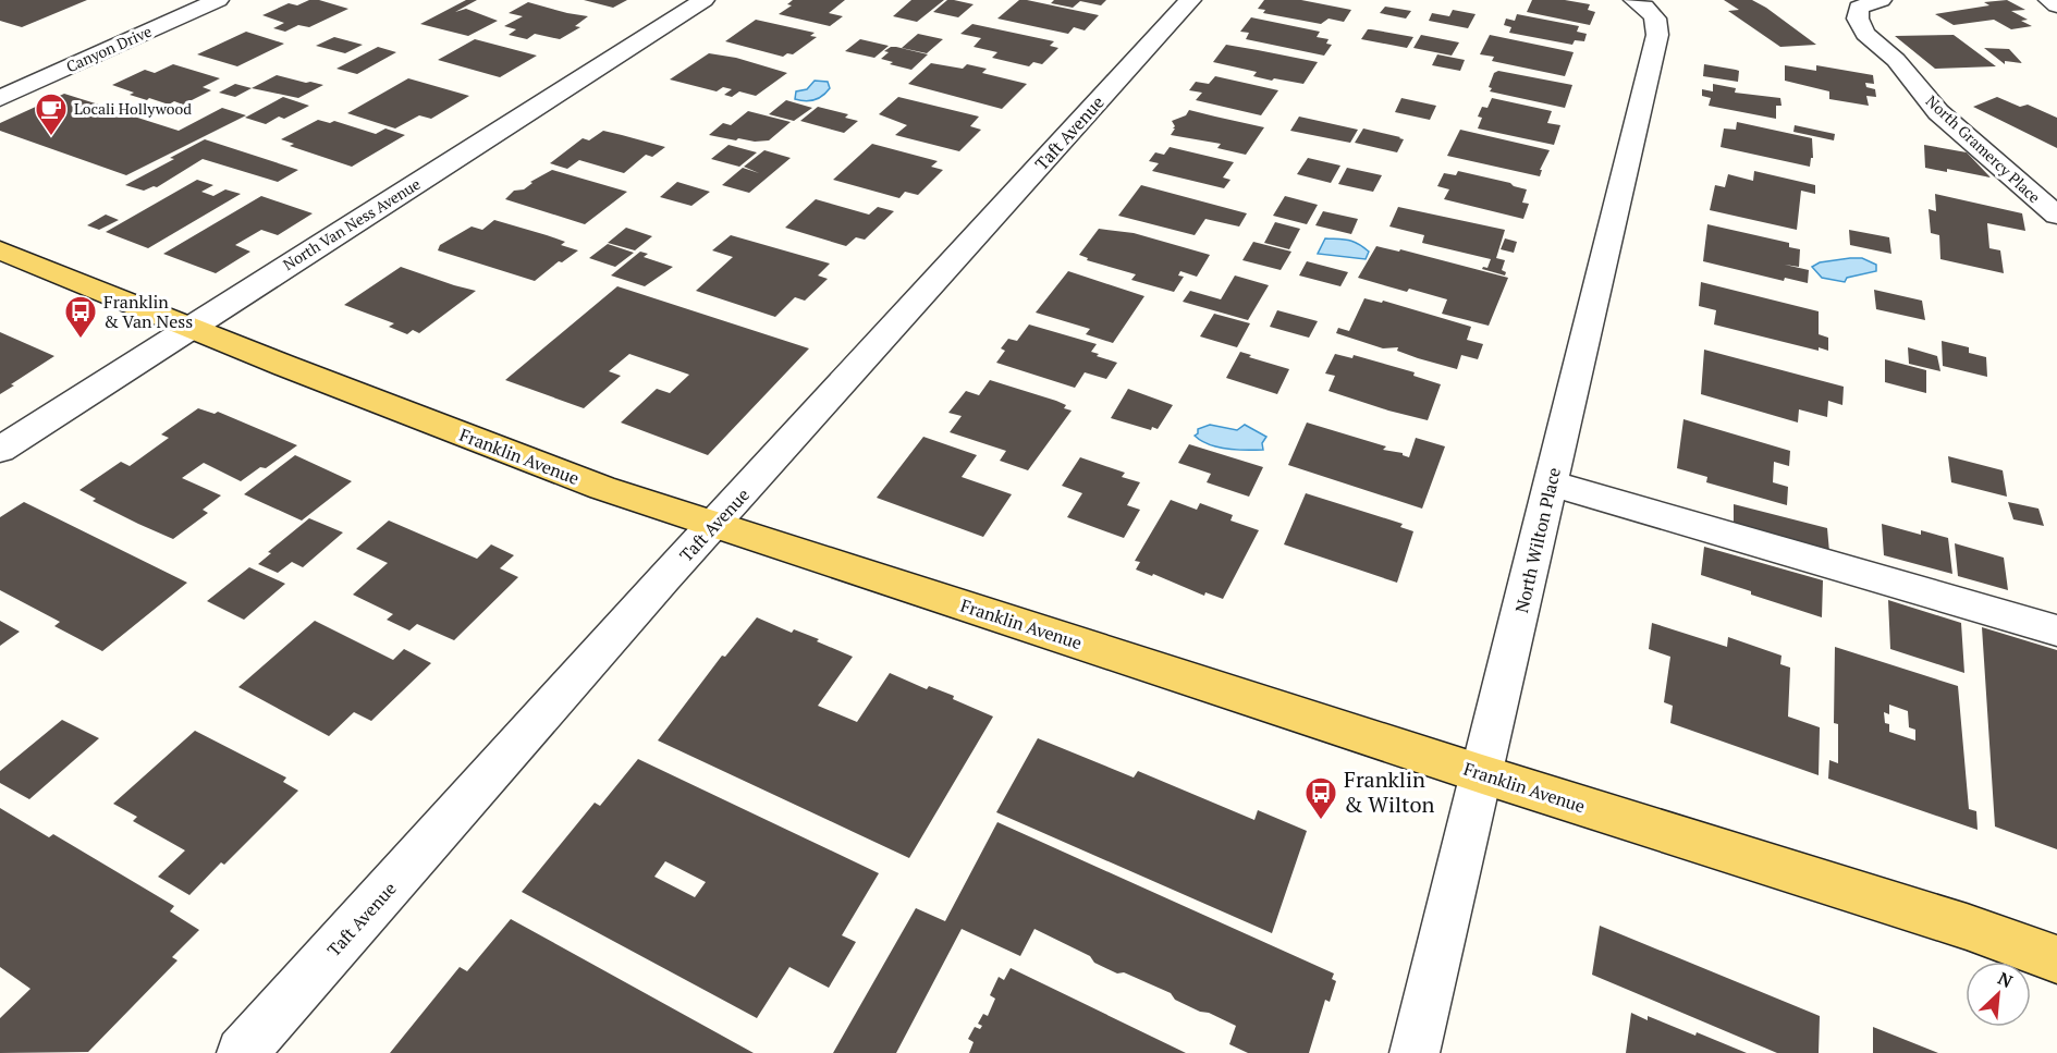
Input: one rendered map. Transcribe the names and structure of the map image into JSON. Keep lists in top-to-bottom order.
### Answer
{
  "streets": {
    "main road": ["Franklin Avenue"],
    "street": [
      "Canyon Drive",
      "Taft Avenue",
      "North Gramercy Place",
      "North Van Ness Avenue",
      "North Wilton Place"
    ]
  },
  "crossings": [
    ["Taft Avenue", "Franklin Avenue"],
    ["North Van Ness Avenue", "Franklin Avenue"],
    ["Franklin Avenue", "North Wilton Place"]
  ],
  "places": {
    "cafe": ["Locali Hollywood"],
    "bus stop": ["Franklin & Van Ness", "Franklin & Wilton"]
  },
  "north": "top right"
}
